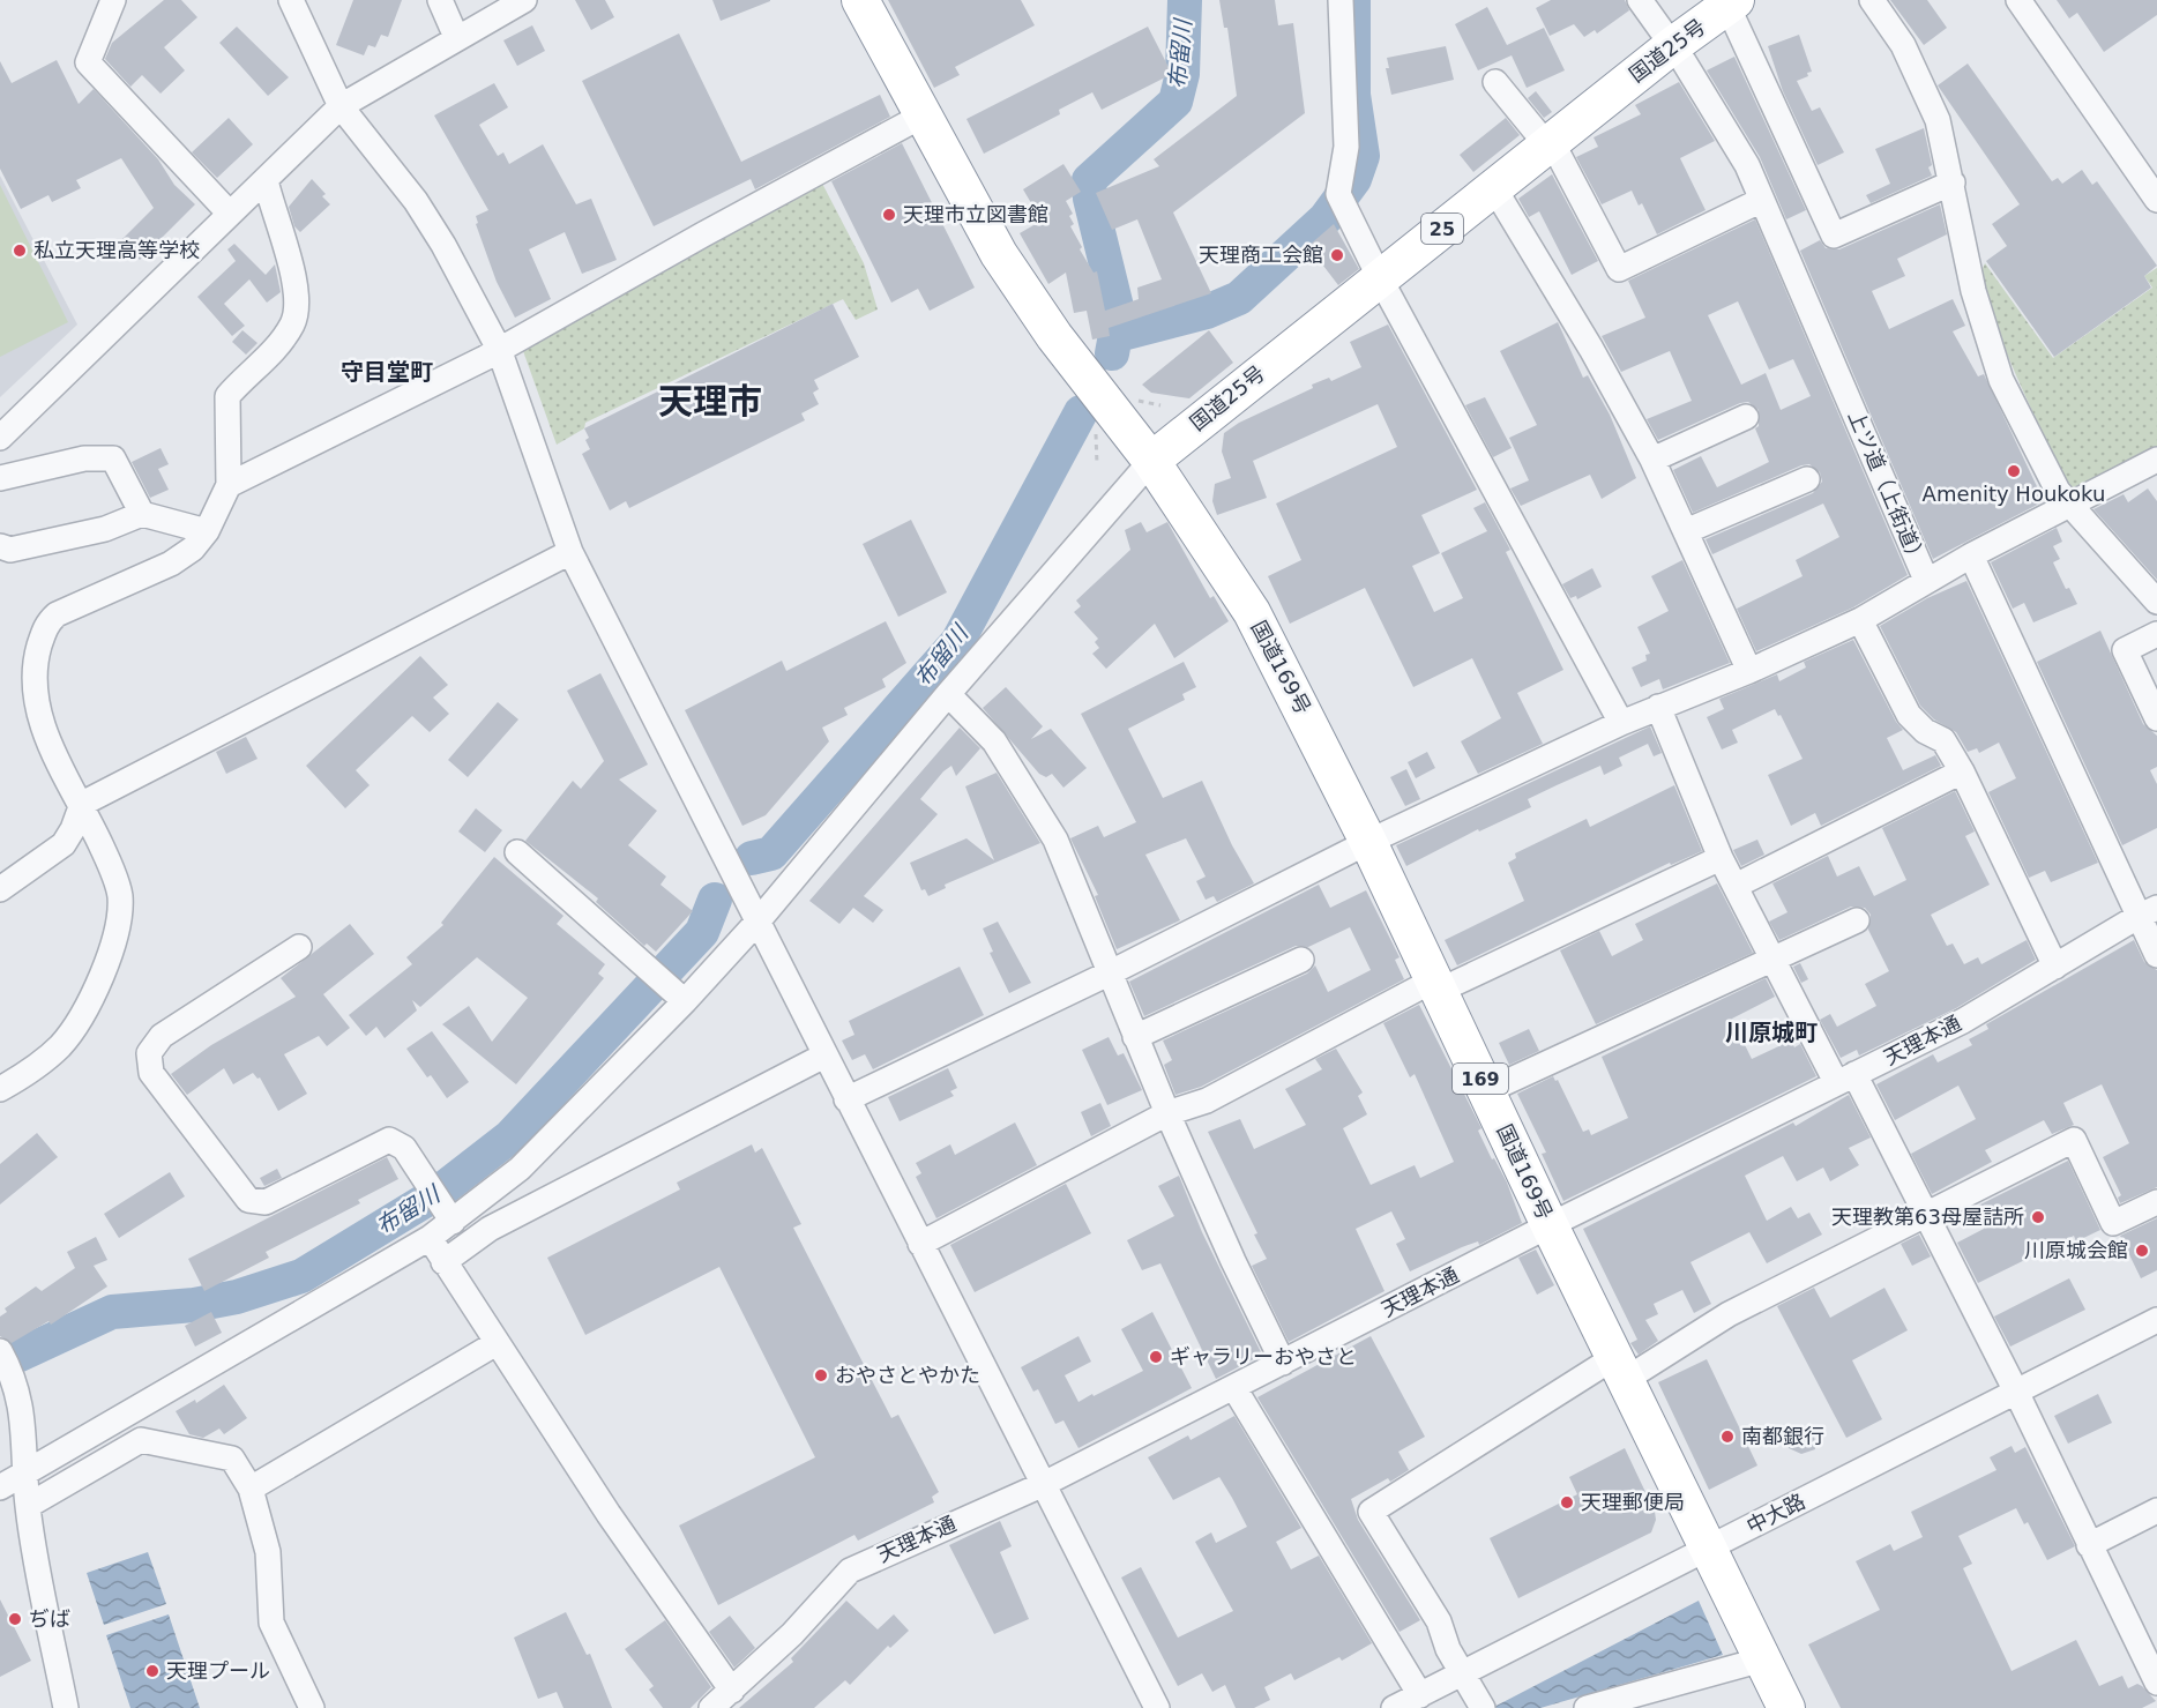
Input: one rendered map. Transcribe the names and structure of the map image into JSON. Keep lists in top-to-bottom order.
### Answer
{
  "streets": {
    "highway": [
      "国道25号",
      "25",
      "国道169号",
      "169"
    ],
    "street": ["上ツ道（上街道）", "天理本通", "中大路"]
  },
  "crossings": [
    ["国道25号", "上ツ道（上街道）"],
    ["国道25号", "国道169号"],
    ["国道169号", "天理本通"],
    ["国道169号", "中大路"]
  ],
  "districts": ["守目堂町", "天理市", "川原城町"],
  "water": ["布留川"],
  "places": [
    "天理市立図書館",
    "私立天理高等学校",
    "天理商工会館",
    "Amenity Houkoku",
    "天理教第63母屋詰所",
    "川原城会館",
    "ギャラリーおやさと",
    "おやさとやかた",
    "南都銀行",
    "天理郵便局",
    "ぢば",
    "天理プール"
  ]
}
